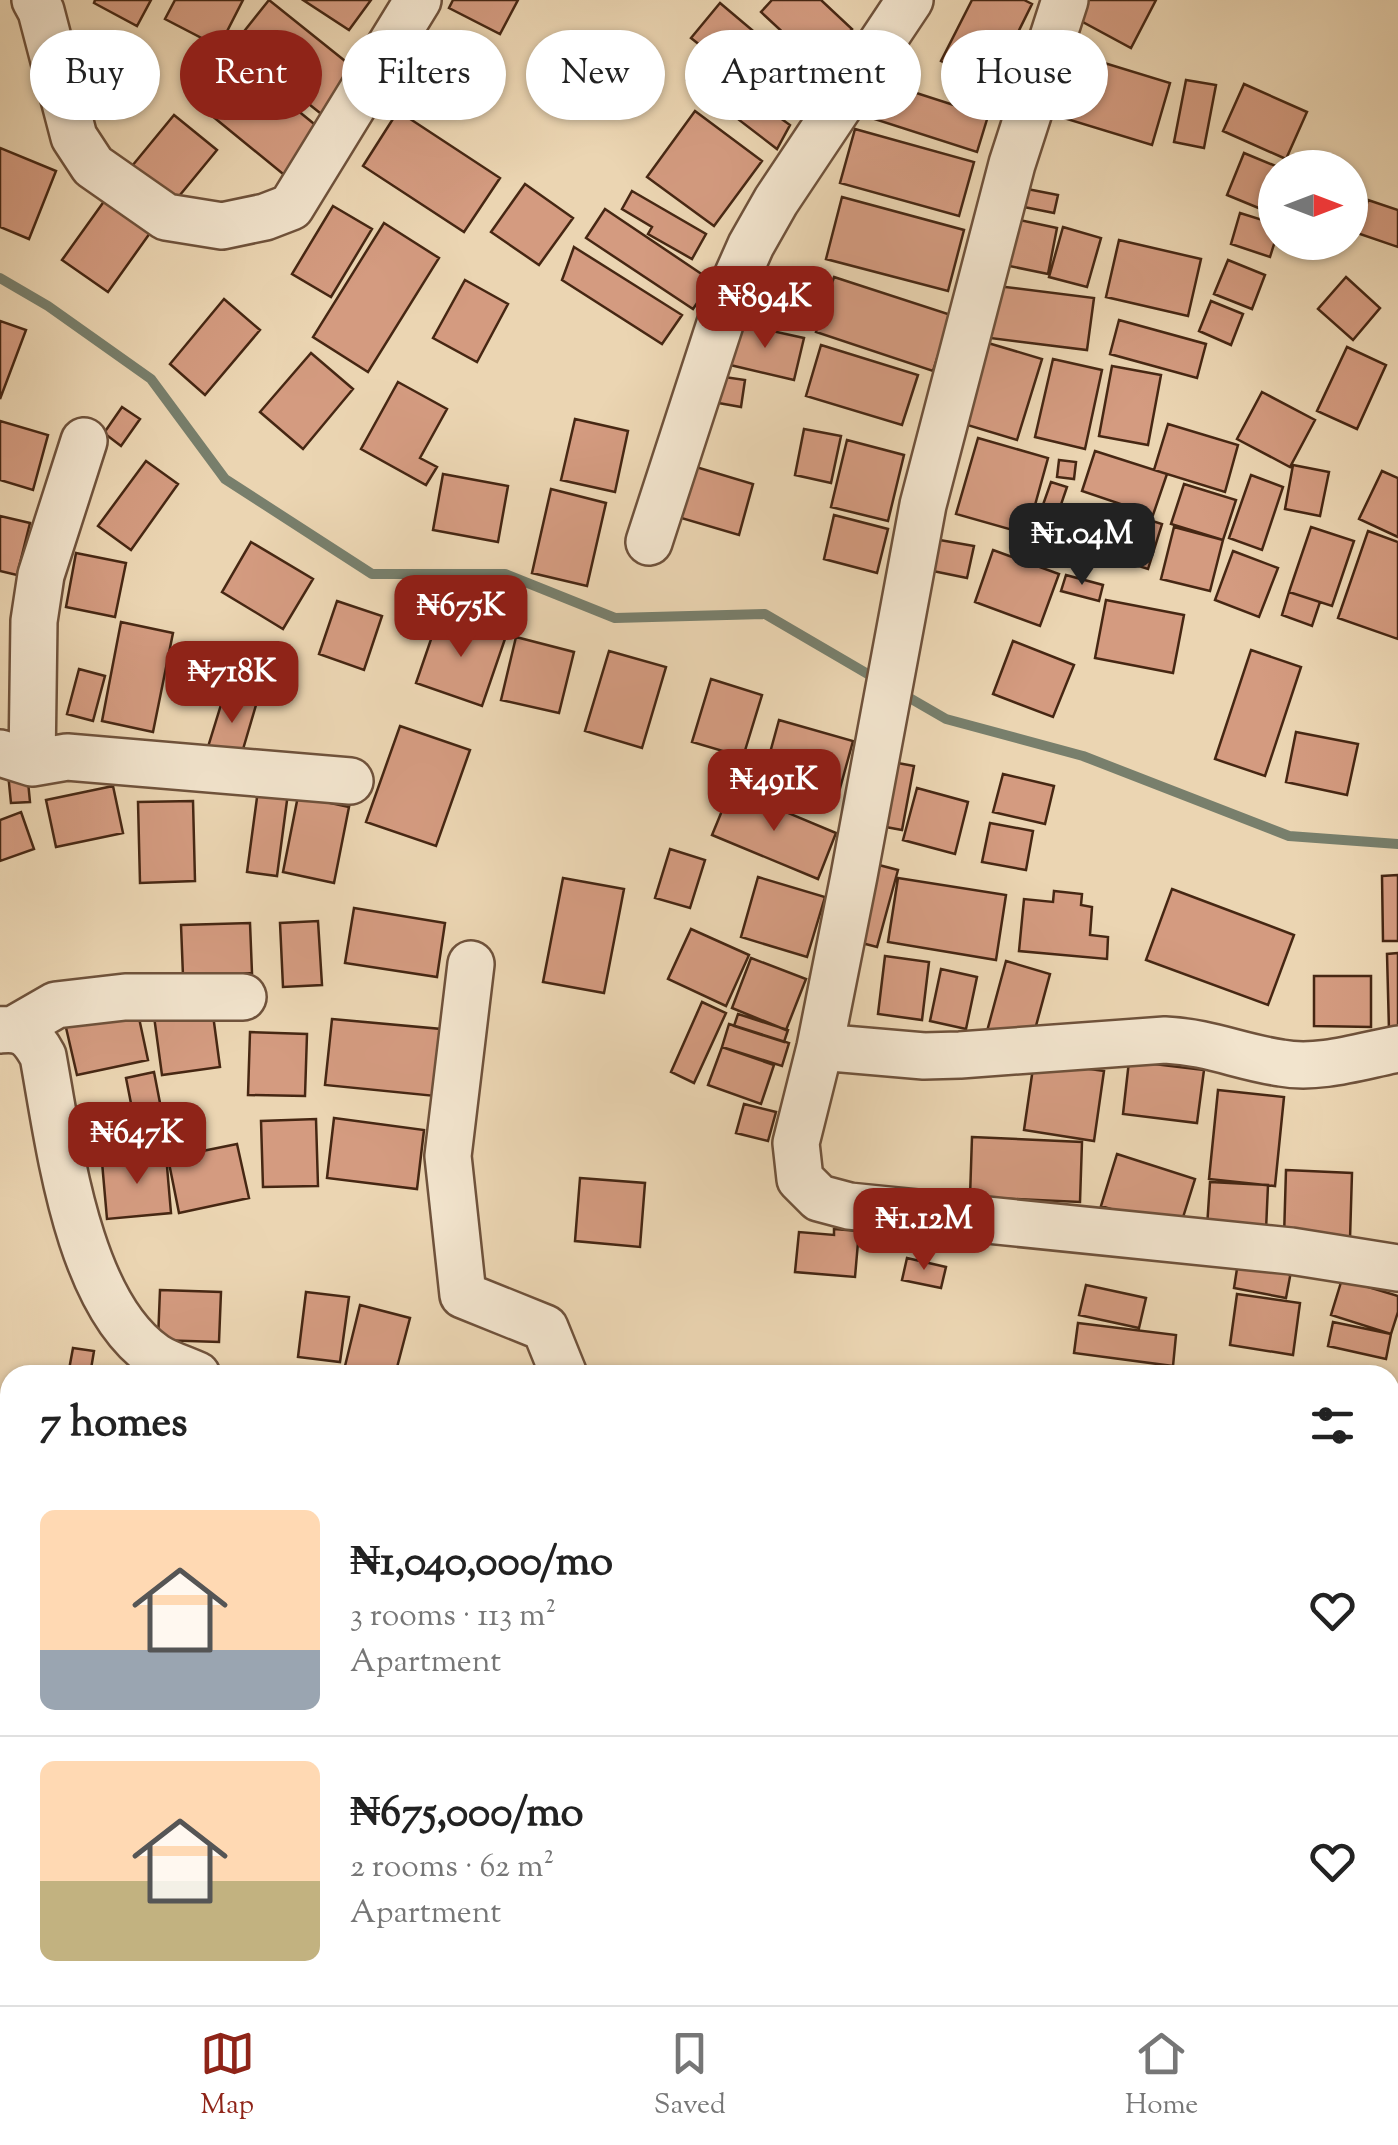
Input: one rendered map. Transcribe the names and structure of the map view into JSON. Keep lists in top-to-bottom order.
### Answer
{
  "north": "right",
  "page": {
    "chip": [
      "Buy",
      "Rent",
      "Filters",
      "New",
      "Apartment",
      "House"
    ],
    "price": [
      "₦894K",
      "₦1.04M",
      "₦675K",
      "₦718K",
      "₦491K",
      "₦647K",
      "₦1.12M"
    ],
    "heading": "7 homes",
    "list": [
      {
        "name": "₦1,040,000/mo",
        "note": "3 rooms · 113 m² · Apartment"
      },
      {
        "name": "₦675,000/mo",
        "note": "2 rooms · 62 m² · Apartment"
      }
    ],
    "tabs": ["Map", "Saved", "Home"]
  }
}
